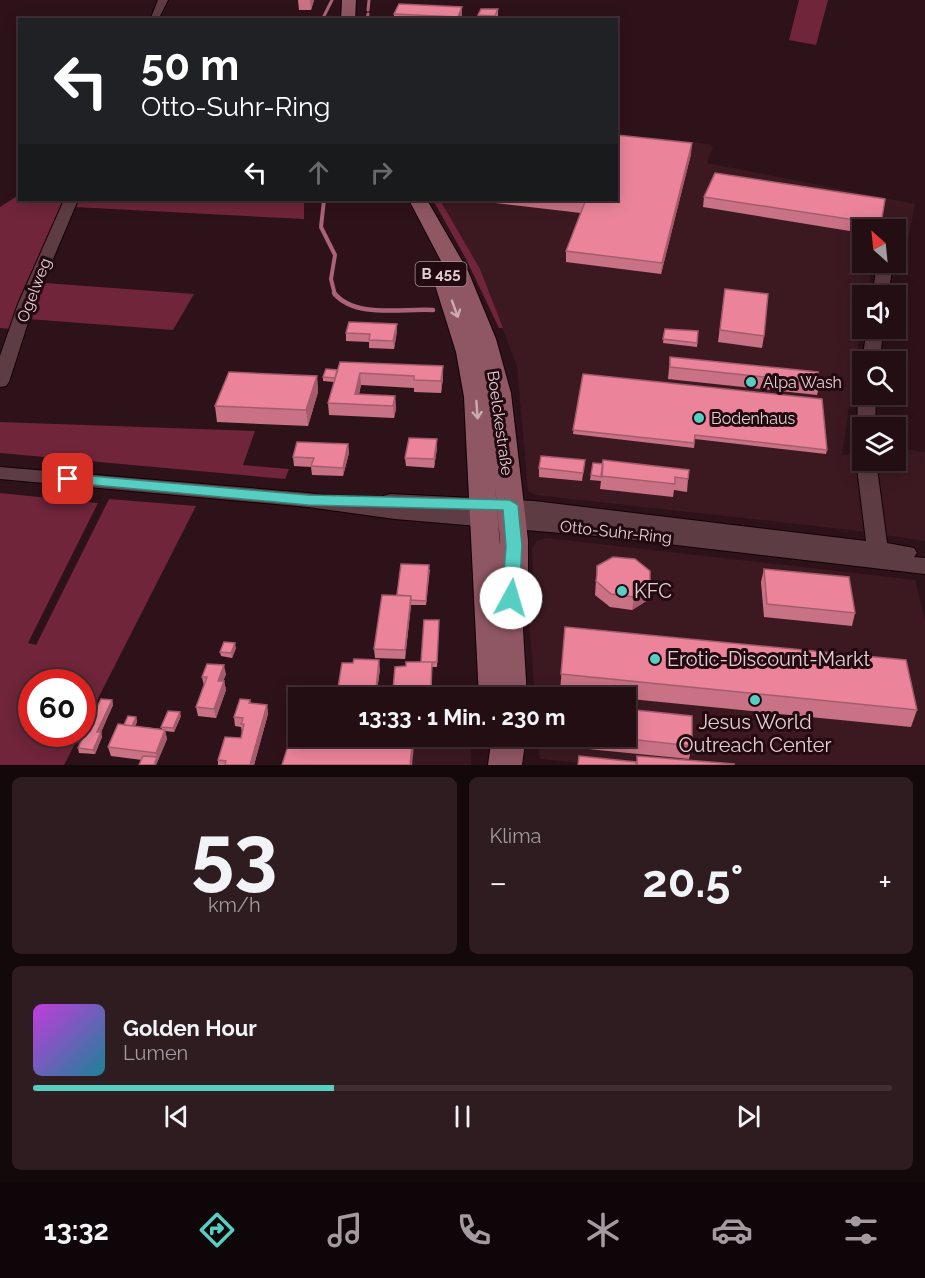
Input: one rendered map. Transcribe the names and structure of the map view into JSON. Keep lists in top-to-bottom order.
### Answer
{
  "streets": {
    "main road": ["B 455", "Boelckestraße"],
    "street": ["Ogelweg", "Otto-Suhr-Ring"]
  },
  "crossings": [
    ["Boelckestraße", "Otto-Suhr-Ring"]
  ],
  "places": [
    "Alpa Wash",
    "Bodenhaus",
    "KFC",
    "Erotic-Discount-Markt",
    "Jesus World Outreach Center"
  ],
  "north": "top left",
  "page": {
    "turn": ["50 m", "Otto-Suhr-Ring"],
    "limit": "60",
    "trip": "13:33 · 1 Min. · 230 m",
    "tile": [
      ["53", "km/h"],
      "Klima"
    ],
    "heat": ["−", "20.5°", "+"],
    "song": ["Golden Hour", "Lumen"],
    "tabs": "13:32"
  }
}
